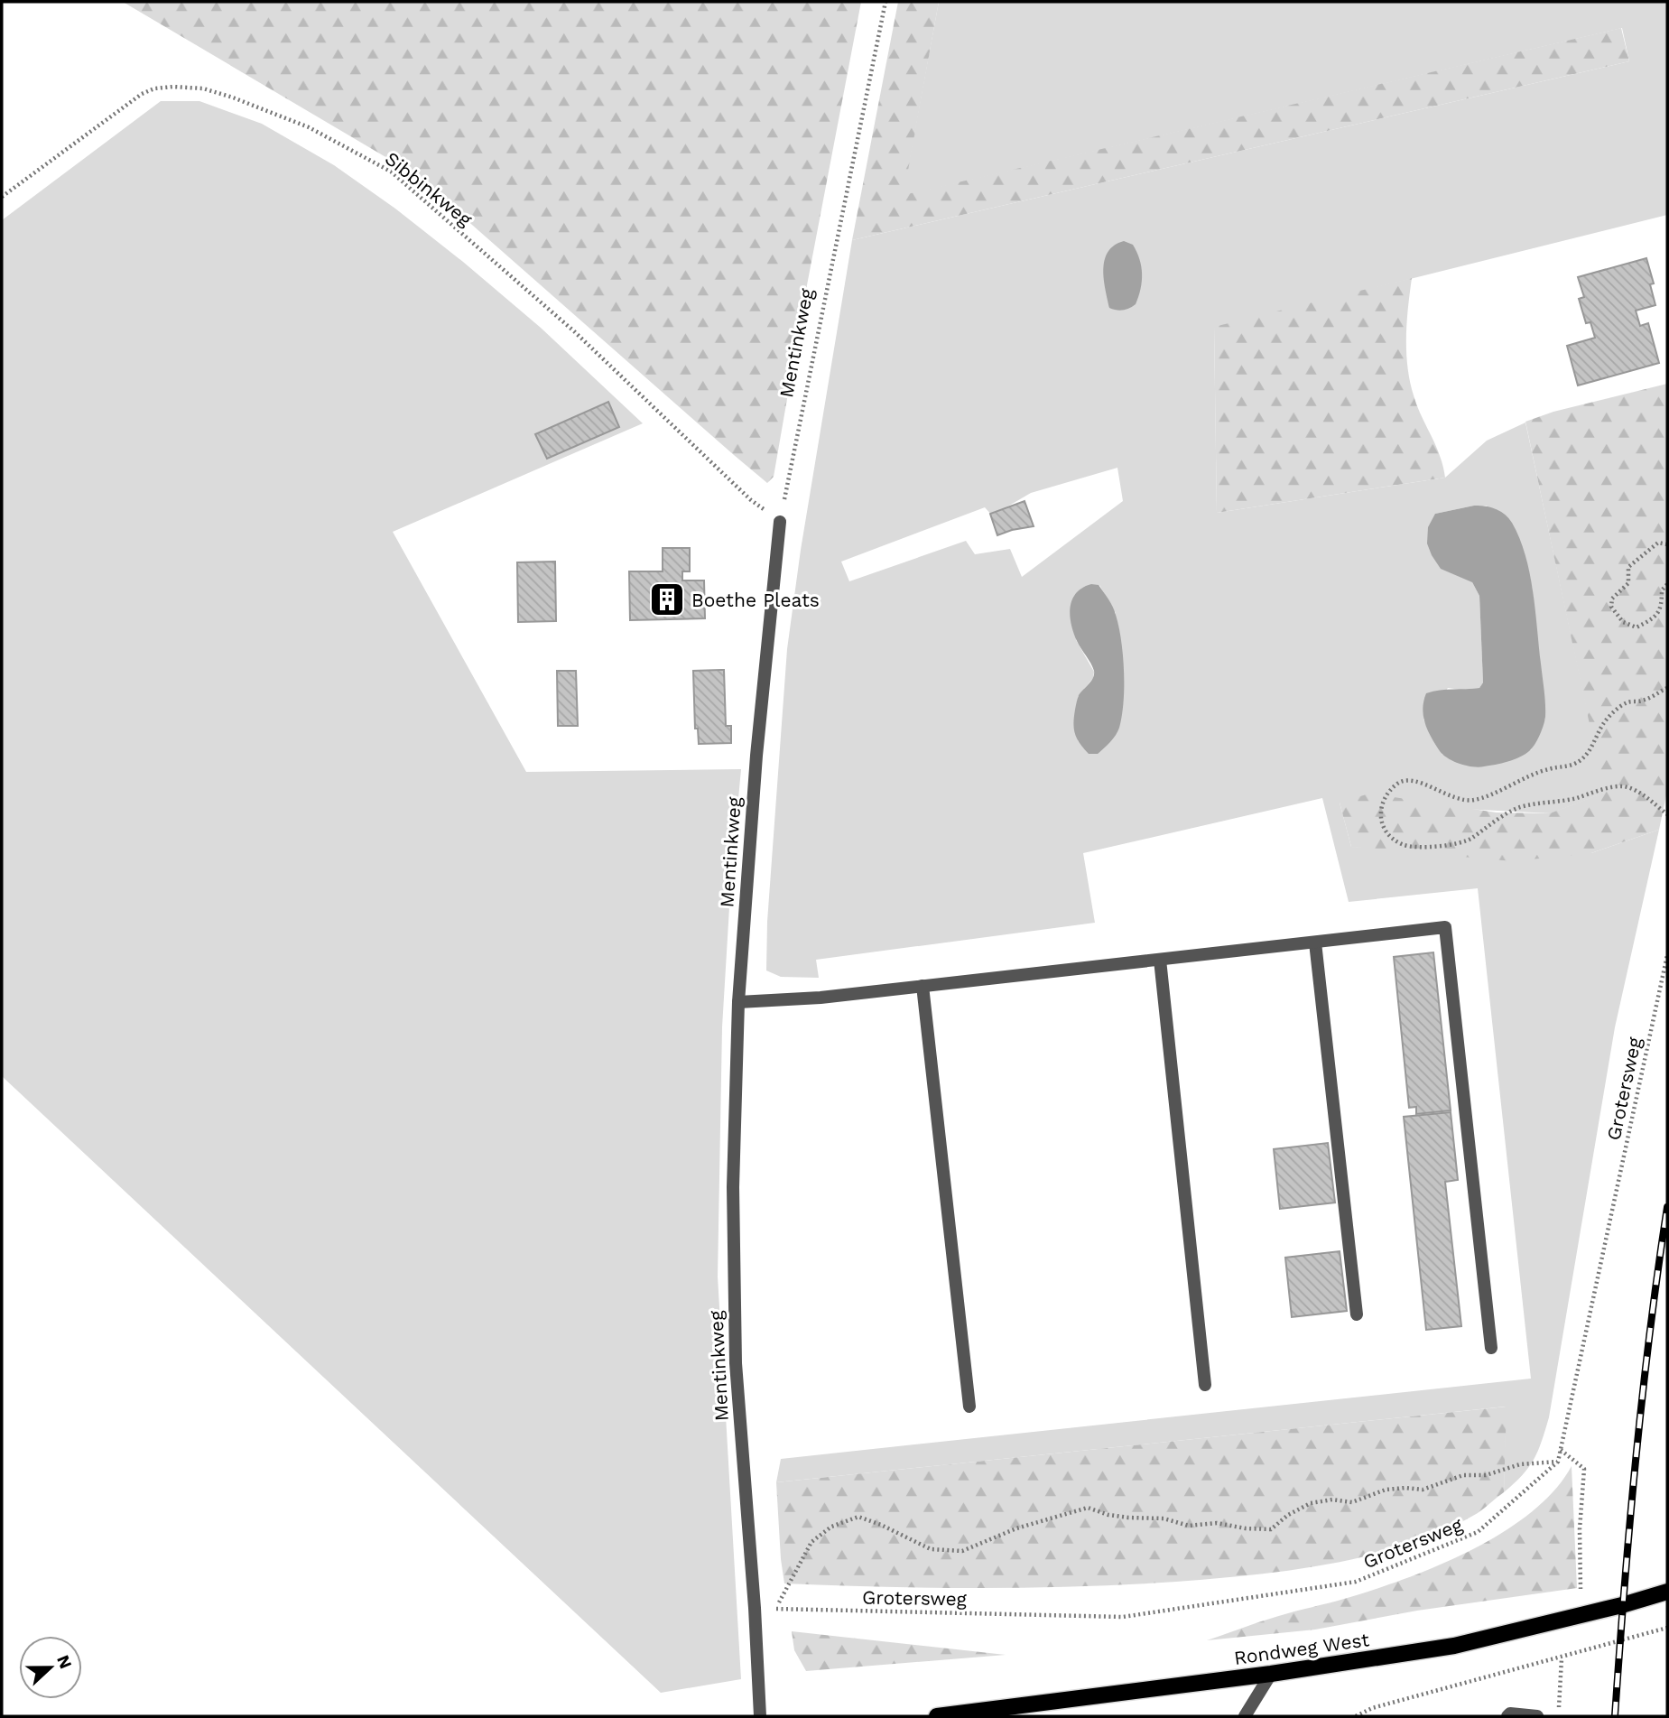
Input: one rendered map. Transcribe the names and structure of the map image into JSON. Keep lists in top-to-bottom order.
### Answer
{
  "streets": {
    "main road": ["Rondweg West"],
    "street": ["Mentinkweg"],
    "path": ["Sibbinkweg", "Grotersweg"]
  },
  "crossings": [
    ["Sibbinkweg", "Mentinkweg"]
  ],
  "places": {
    "building": ["Boethe Pleats"]
  },
  "north": "right"
}
